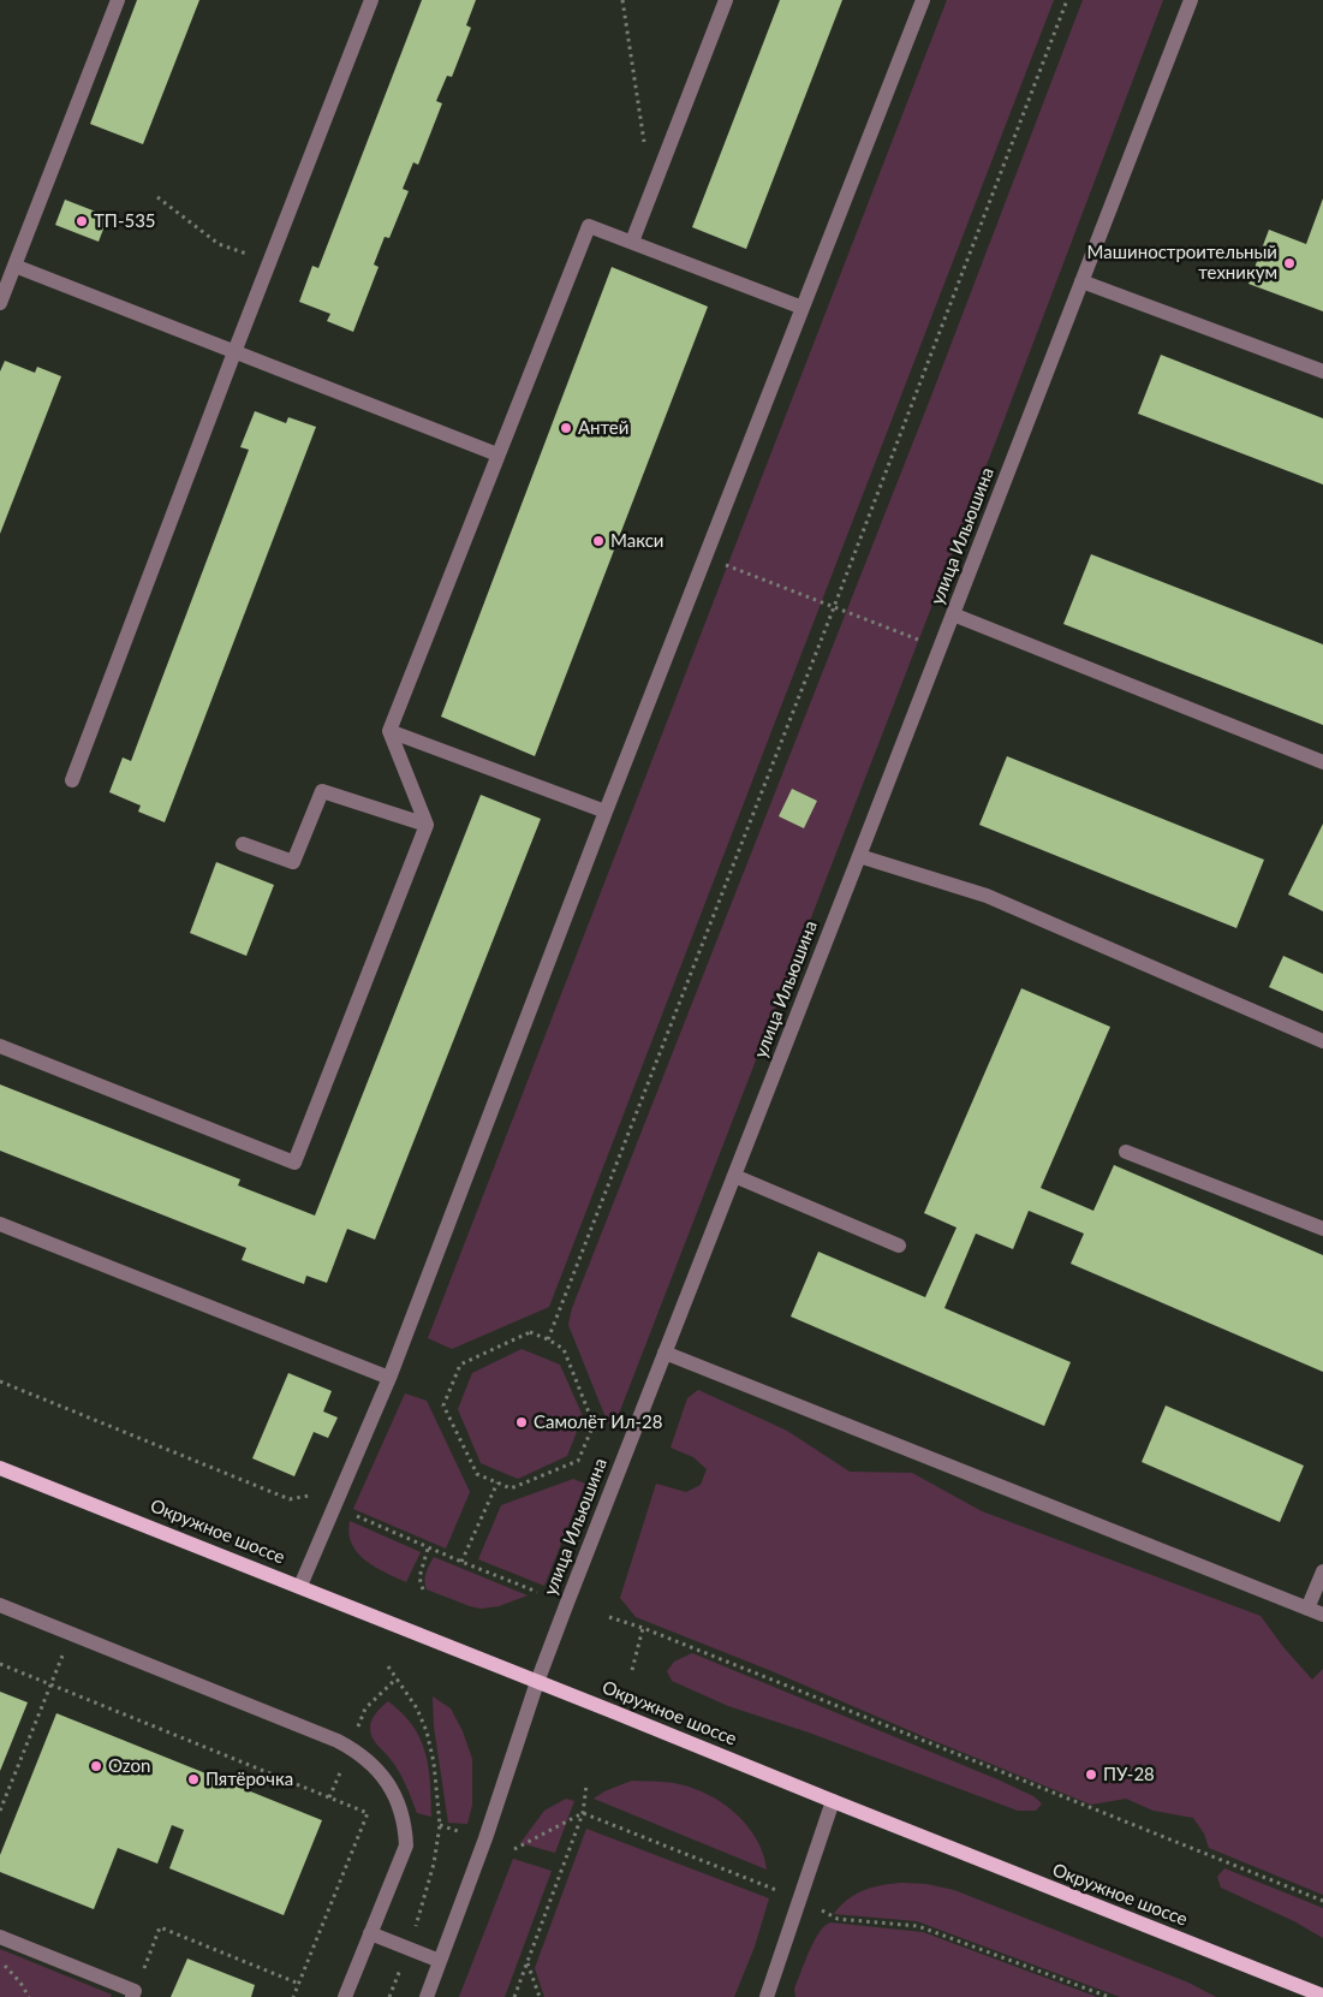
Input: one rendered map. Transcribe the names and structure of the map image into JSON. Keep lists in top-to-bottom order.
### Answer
{
  "streets": {
    "main road": ["Окружное шоссе"],
    "street": ["улица Ильюшина"]
  },
  "crossings": [
    ["улица Ильюшина", "Окружное шоссе"]
  ],
  "places": [
    "ТП-535",
    "Машиностроительный техникум",
    "Антей",
    "Макси",
    "Самолёт Ил-28",
    "Ozon",
    "ПУ-28",
    "Пятёрочка"
  ]
}
